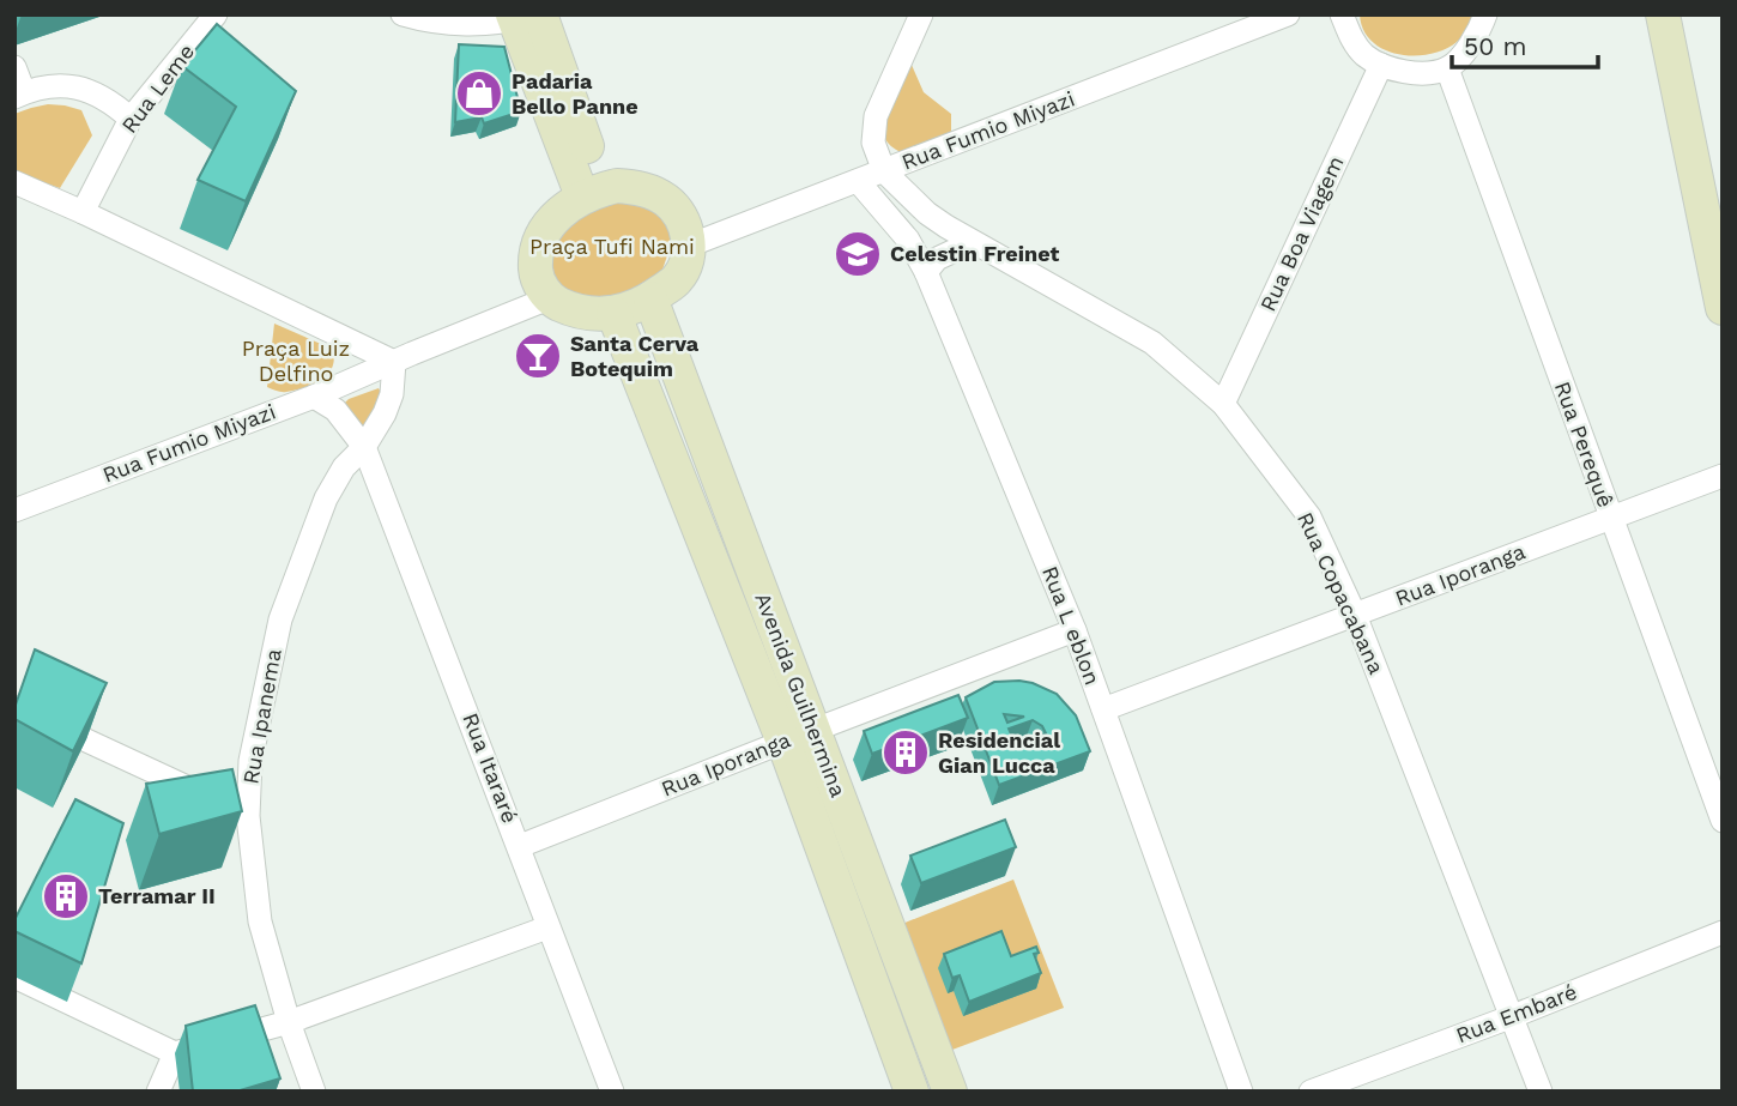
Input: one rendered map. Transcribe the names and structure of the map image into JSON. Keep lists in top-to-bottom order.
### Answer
{
  "streets": {
    "street": [
      "Rua Leme",
      "Rua Fumio Miyazi",
      "Rua Boa Viagem",
      "Rua Perequê",
      "Rua Iporanga",
      "Rua Copacabana",
      "Rua L eblon",
      "Avenida Guilhermina",
      "Rua Ipanema",
      "Rua Itararé",
      "Rua Embaré"
    ]
  },
  "crossings": [
    ["Rua Fumio Miyazi", "Rua Copacabana"],
    ["Rua Fumio Miyazi", "Rua L eblon"],
    ["Rua Fumio Miyazi", "Avenida Guilhermina"],
    ["Rua Fumio Miyazi", "Rua Ipanema"],
    ["Rua Fumio Miyazi", "Rua Itararé"],
    ["Rua Boa Viagem", "Rua Copacabana"],
    ["Rua Perequê", "Rua Iporanga"],
    ["Rua Iporanga", "Rua Copacabana"],
    ["Rua Iporanga", "Rua L eblon"],
    ["Rua Iporanga", "Avenida Guilhermina"],
    ["Rua Iporanga", "Rua Itararé"],
    ["Rua Copacabana", "Rua Embaré"],
    ["Rua Ipanema", "Rua Itararé"]
  ],
  "parks": ["Praça Tufi Nami", "Praça Luiz Delfino"],
  "places": {
    "shop": ["Padaria Bello Panne"],
    "school or university": ["Celestin Freinet"],
    "bar": ["Santa Cerva Botequim"],
    "building": ["Residencial Gian Lucca", "Terramar II"]
  },
  "scale_bar": "50 m"
}
